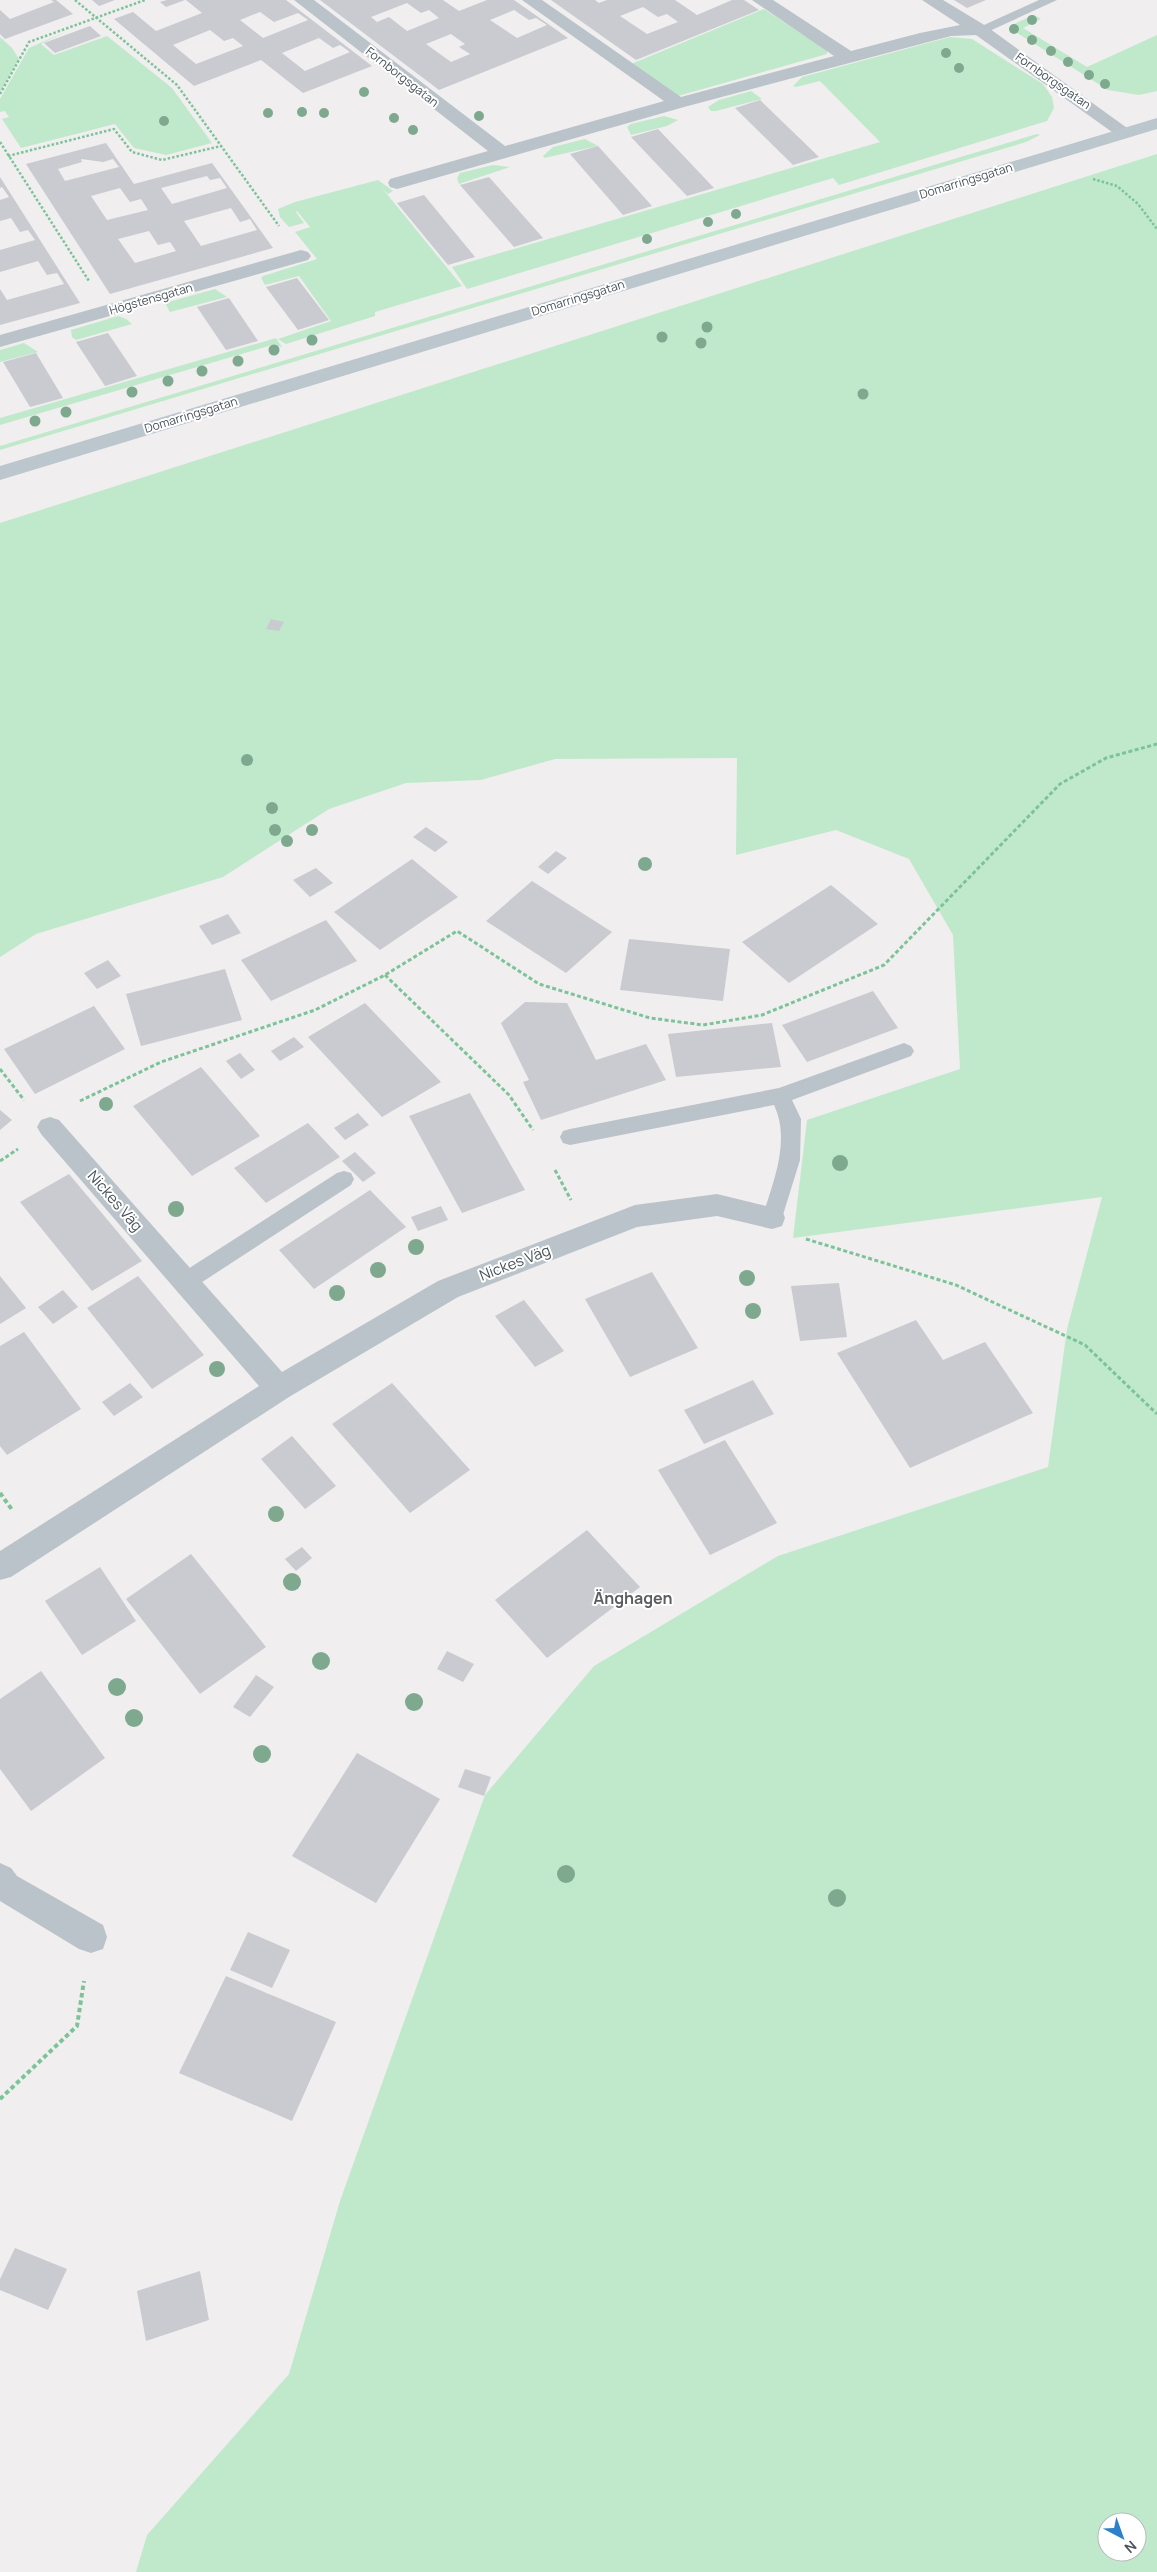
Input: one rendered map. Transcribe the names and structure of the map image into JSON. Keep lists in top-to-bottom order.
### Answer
{
  "streets": {
    "street": [
      "Fornborgsgatan",
      "Domarringsgatan",
      "Högstensgatan",
      "Nickes Väg"
    ]
  },
  "crossings": [
    ["Fornborgsgatan", "Domarringsgatan"]
  ],
  "districts": ["Änghagen"],
  "north": "bottom right"
}
